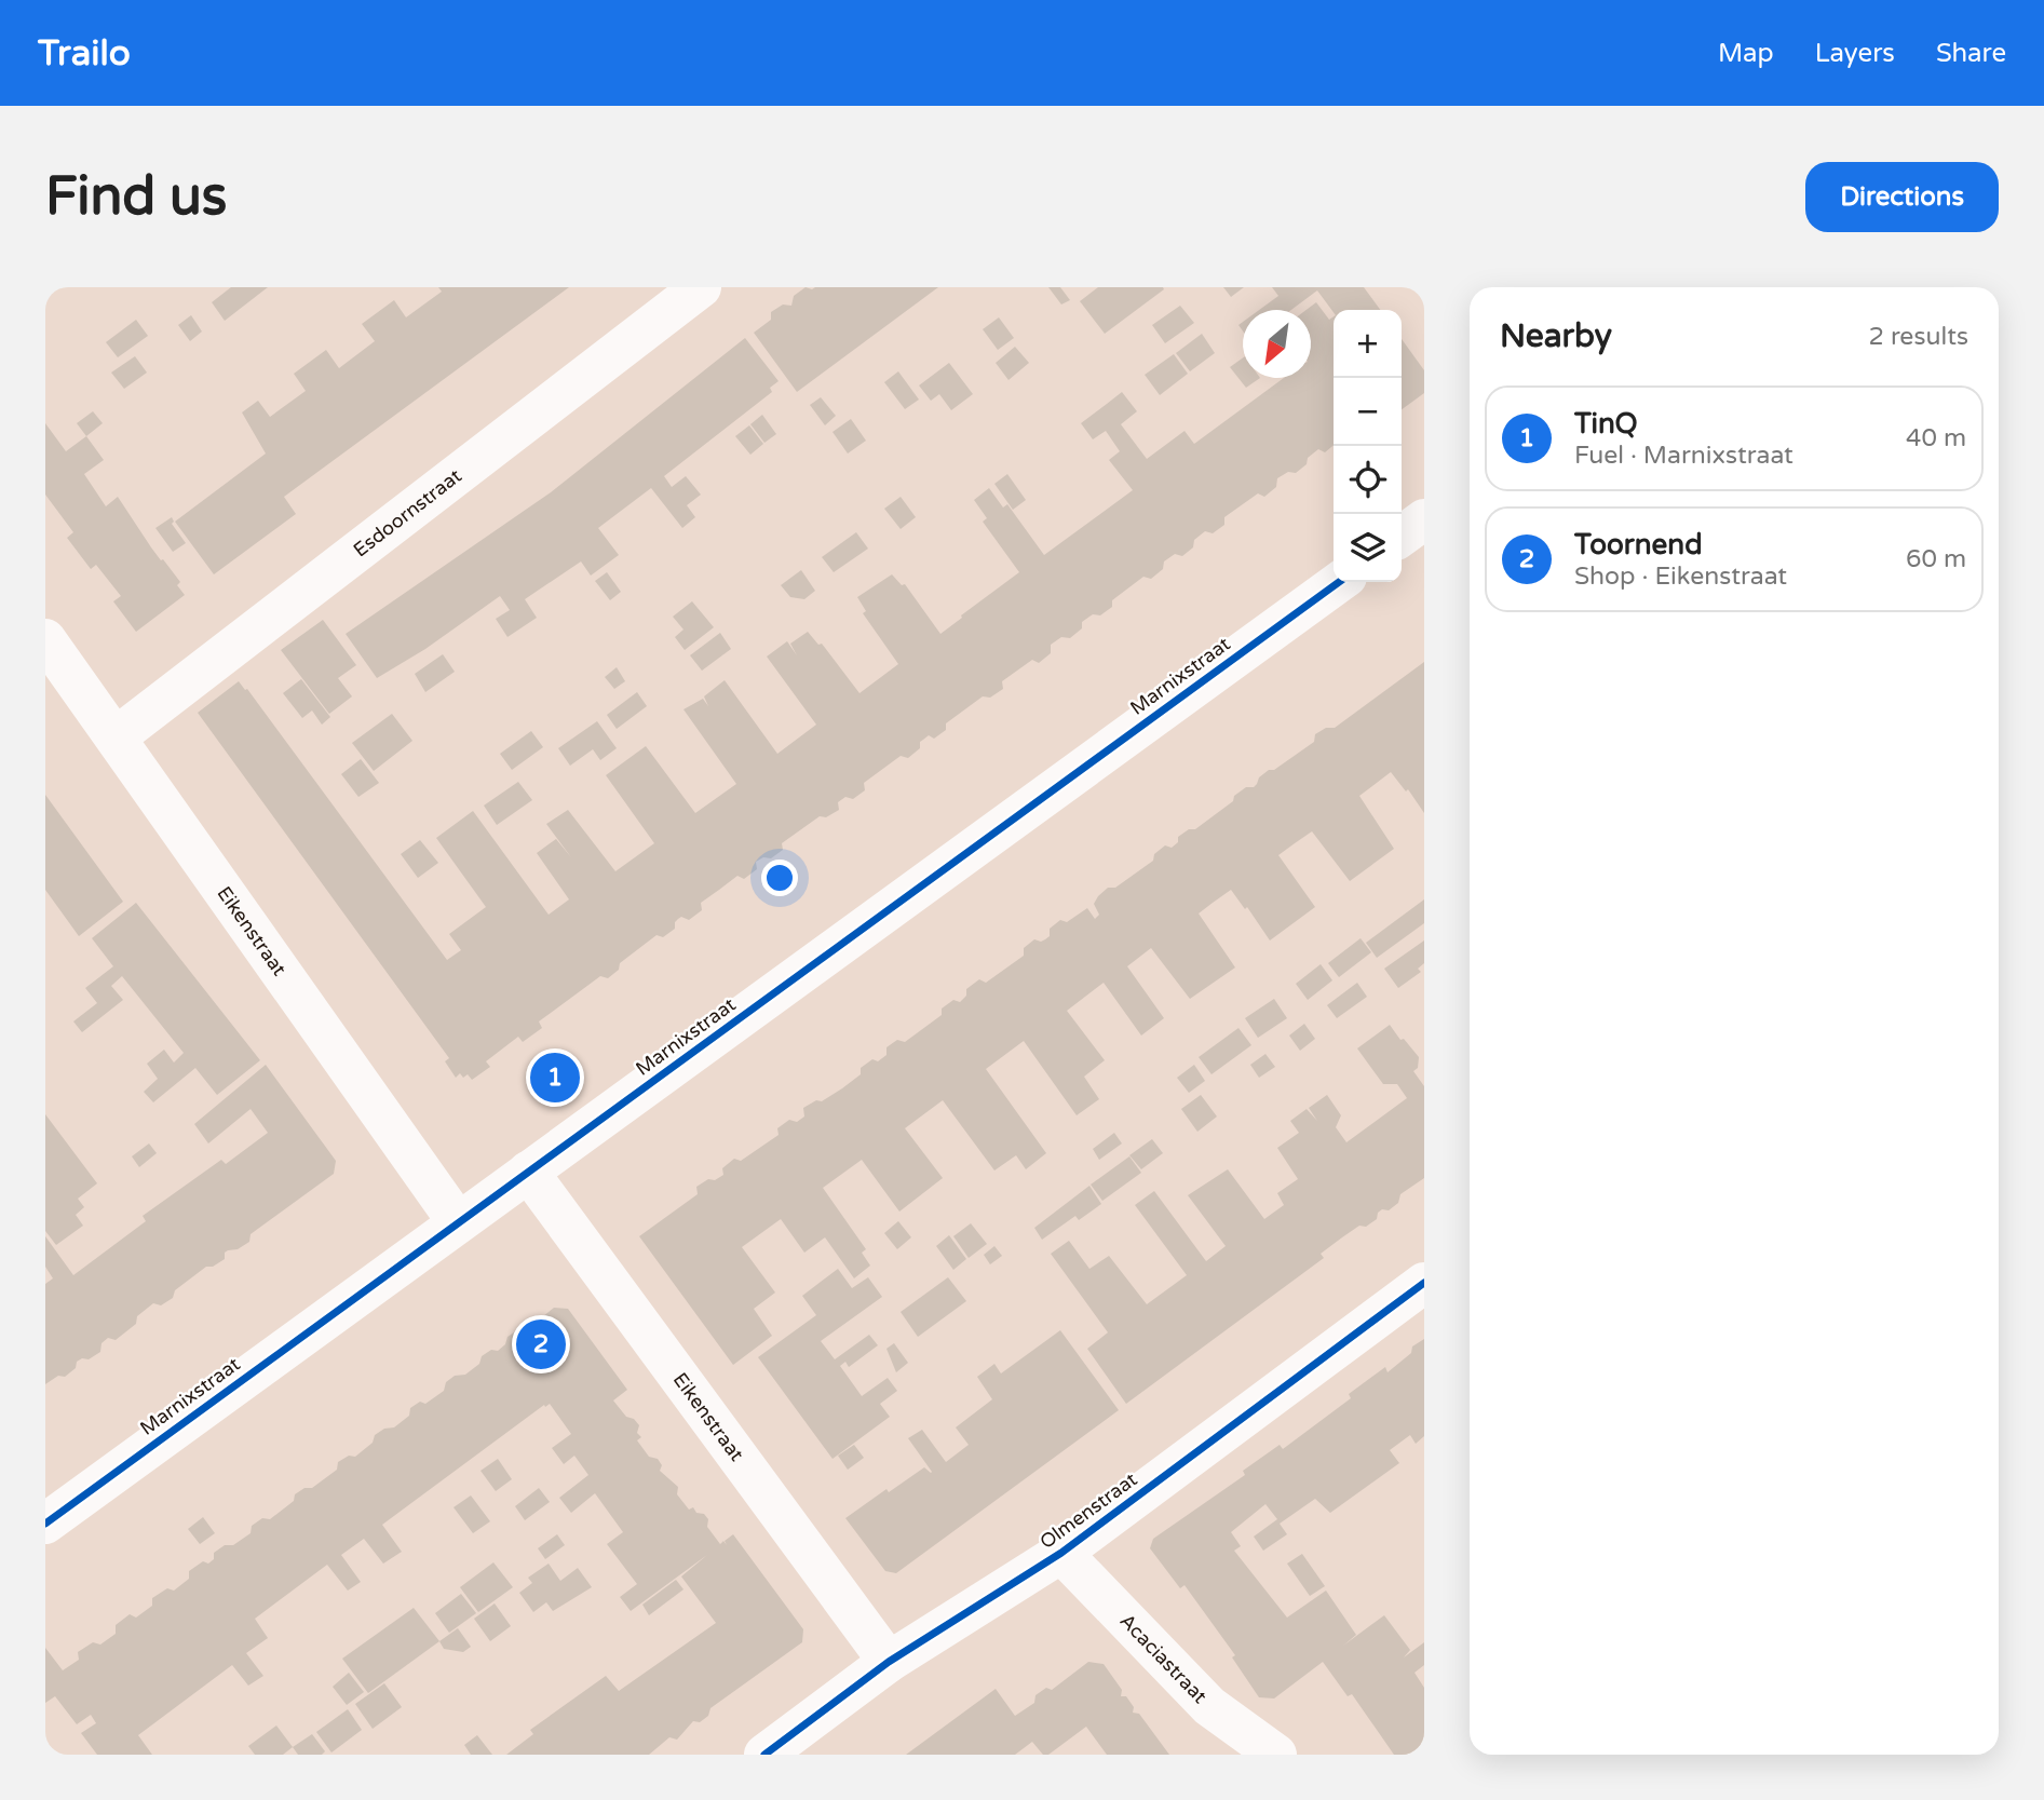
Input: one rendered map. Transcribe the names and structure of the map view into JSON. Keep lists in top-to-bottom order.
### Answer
{
  "streets": {
    "street": [
      "Esdoornstraat",
      "Marnixstraat",
      "Eikenstraat",
      "Olmenstraat",
      "Acaciastraat"
    ]
  },
  "crossings": [
    ["Esdoornstraat", "Eikenstraat"],
    ["Marnixstraat", "Eikenstraat"],
    ["Eikenstraat", "Olmenstraat"],
    ["Olmenstraat", "Acaciastraat"]
  ],
  "north": "bottom left",
  "page": {
    "header": "Trailo",
    "nav": ["Map", "Layers", "Share"],
    "buttons": "Directions",
    "title": "Find us",
    "heading": ["Nearby", "2 results"],
    "map_buttons": ["+", "−"],
    "list": [
      {
        "mark": "1",
        "name": "TinQ",
        "note": "Fuel · Marnixstraat",
        "value": "40 m"
      },
      {
        "mark": "2",
        "name": "Toornend",
        "note": "Shop · Eikenstraat",
        "value": "60 m"
      }
    ],
    "pins": ["1", "2"]
  }
}
